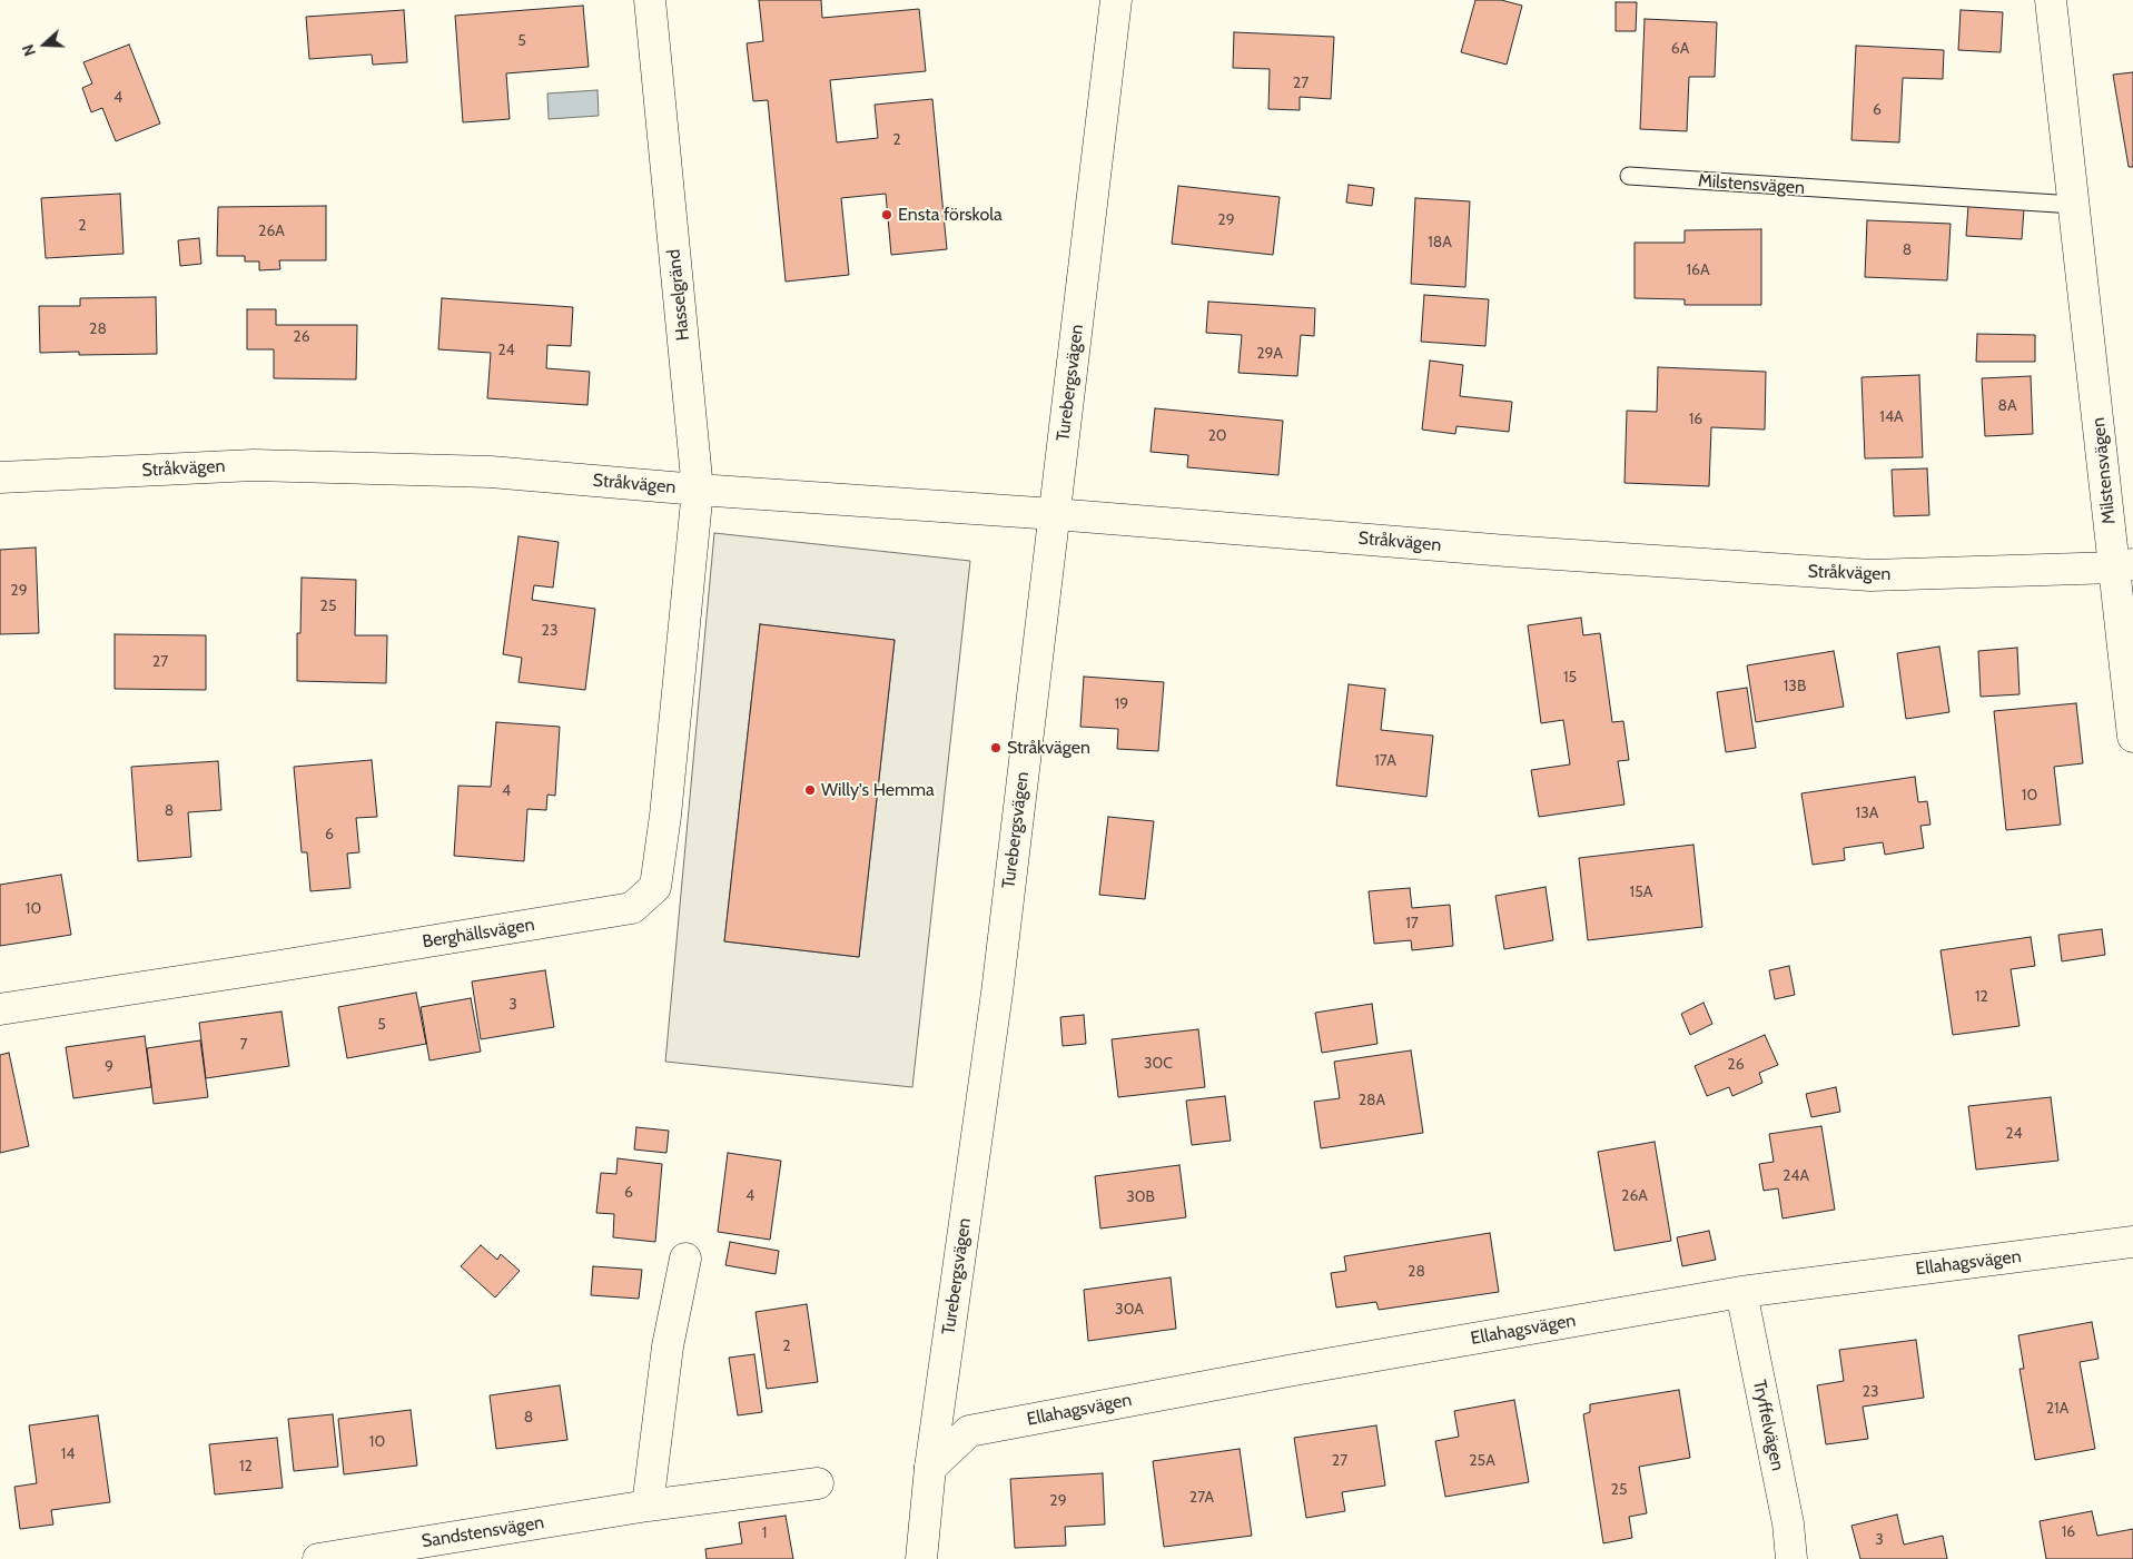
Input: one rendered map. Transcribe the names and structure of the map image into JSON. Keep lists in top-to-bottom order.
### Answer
{
  "streets": {
    "street": [
      "Milstensvägen",
      "Hasselgränd",
      "Turebergsvägen",
      "Stråkvägen",
      "Berghällsvägen",
      "Ellahagsvägen",
      "Tryffelvägen",
      "Sandstensvägen"
    ]
  },
  "crossings": [
    ["Milstensvägen", "Stråkvägen"],
    ["Hasselgränd", "Stråkvägen"],
    ["Hasselgränd", "Berghällsvägen"],
    ["Turebergsvägen", "Stråkvägen"],
    ["Turebergsvägen", "Ellahagsvägen"],
    ["Ellahagsvägen", "Tryffelvägen"]
  ],
  "places": ["Ensta förskola", "Stråkvägen", "Willy's Hemma"],
  "house_numbers": [
    "5",
    "6A",
    "27",
    "4",
    "6",
    "2",
    "29",
    "2",
    "26A",
    "18A",
    "8",
    "16A",
    "28",
    "26",
    "24",
    "29A",
    "8A",
    "14A",
    "16",
    "20",
    "29",
    "25",
    "23",
    "27",
    "15",
    "13B",
    "19",
    "17A",
    "4",
    "10",
    "8",
    "13A",
    "6",
    "15A",
    "10",
    "17",
    "12",
    "3",
    "5",
    "7",
    "30C",
    "26",
    "9",
    "28A",
    "24",
    "24A",
    "6",
    "4",
    "26A",
    "30B",
    "28",
    "30A",
    "2",
    "23",
    "21A",
    "8",
    "10",
    "14",
    "27",
    "25A",
    "12",
    "25",
    "27A",
    "29",
    "16",
    "1",
    "3"
  ],
  "north": "left"
}
